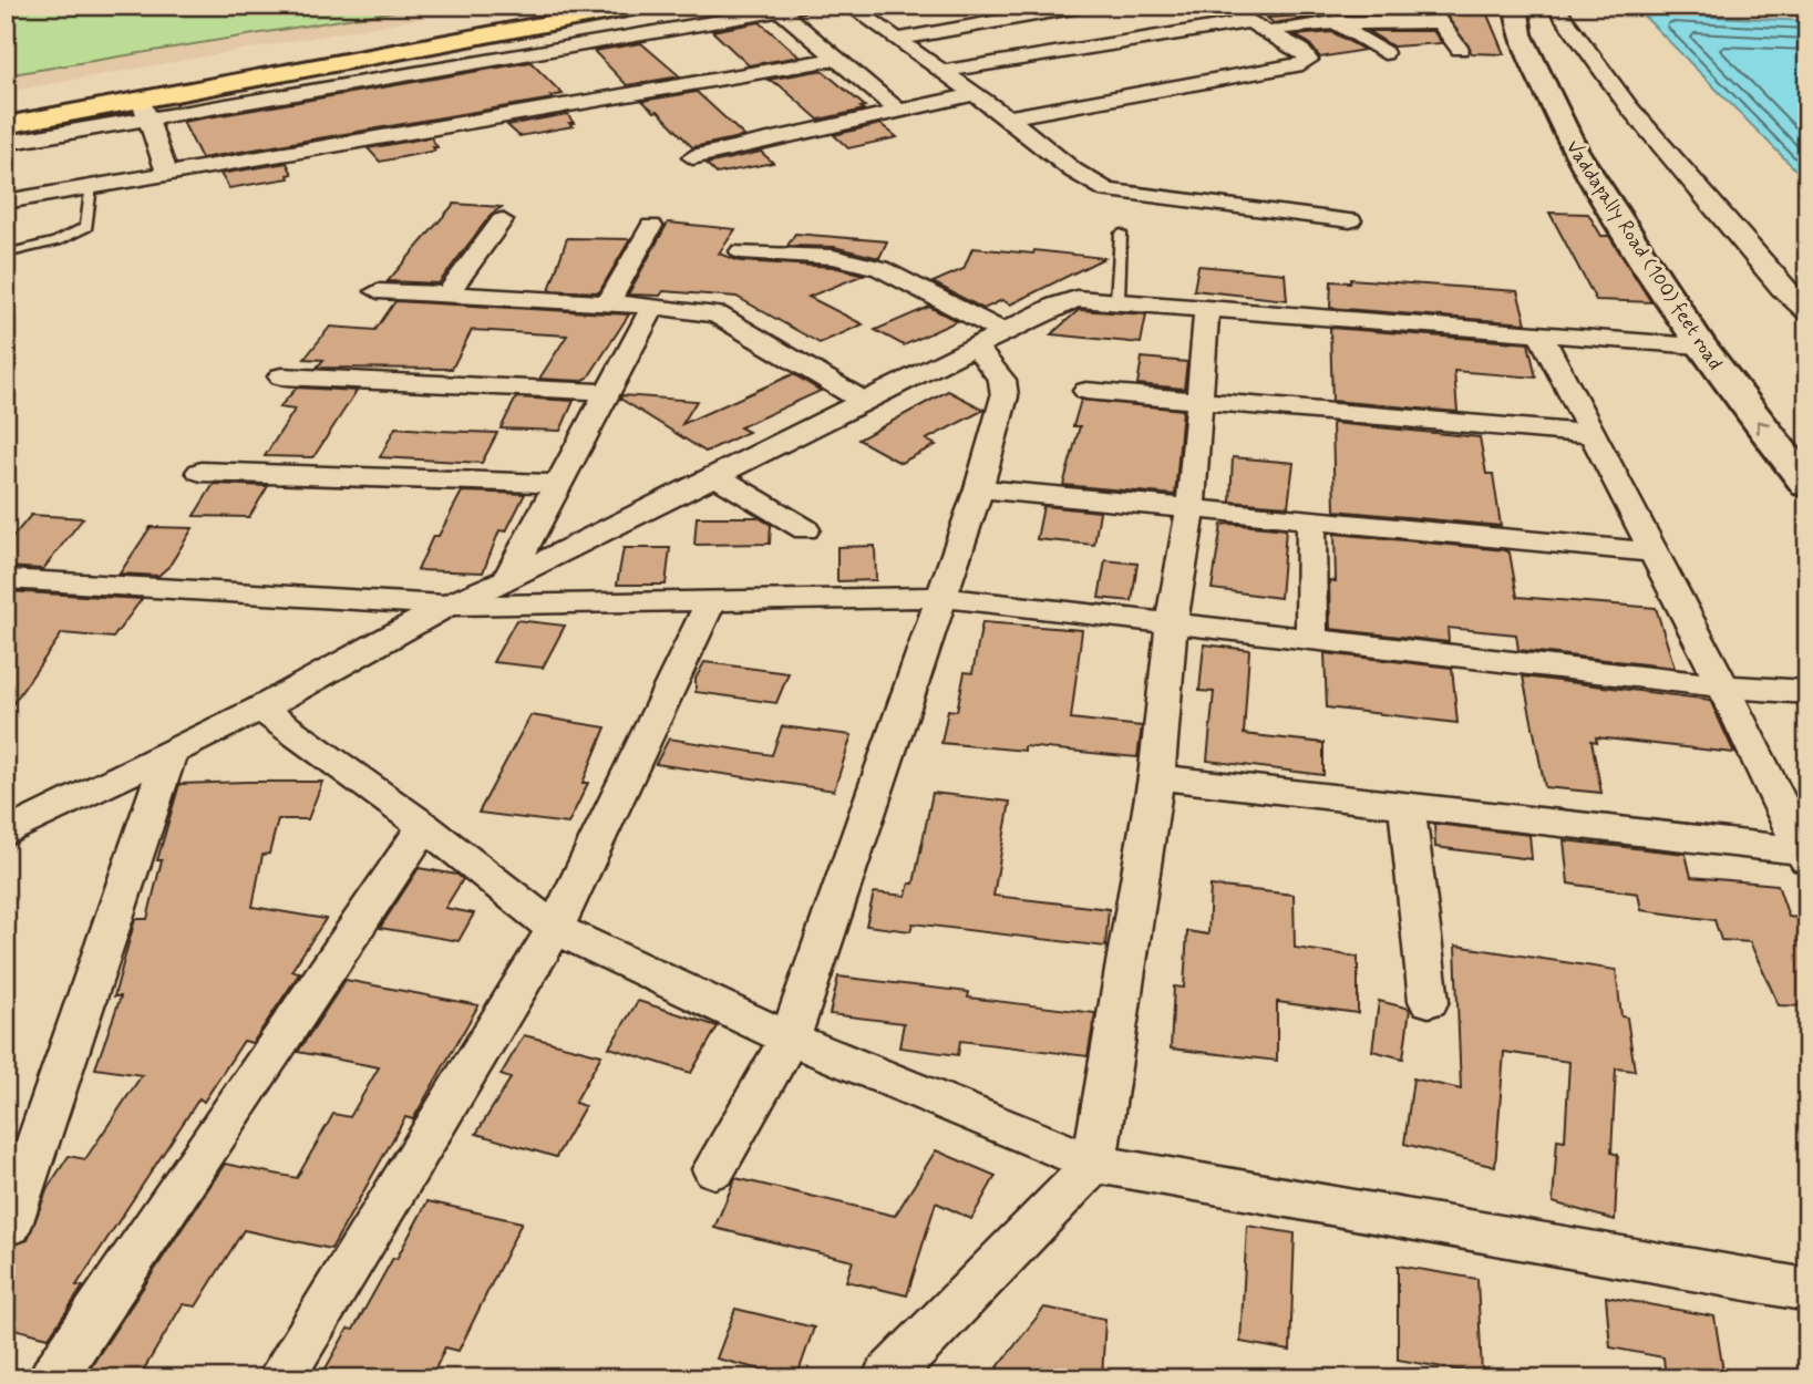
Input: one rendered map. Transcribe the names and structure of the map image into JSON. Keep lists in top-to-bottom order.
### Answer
{
  "streets": {
    "main road": ["Vaddapally Road (100) feet road"]
  }
}
